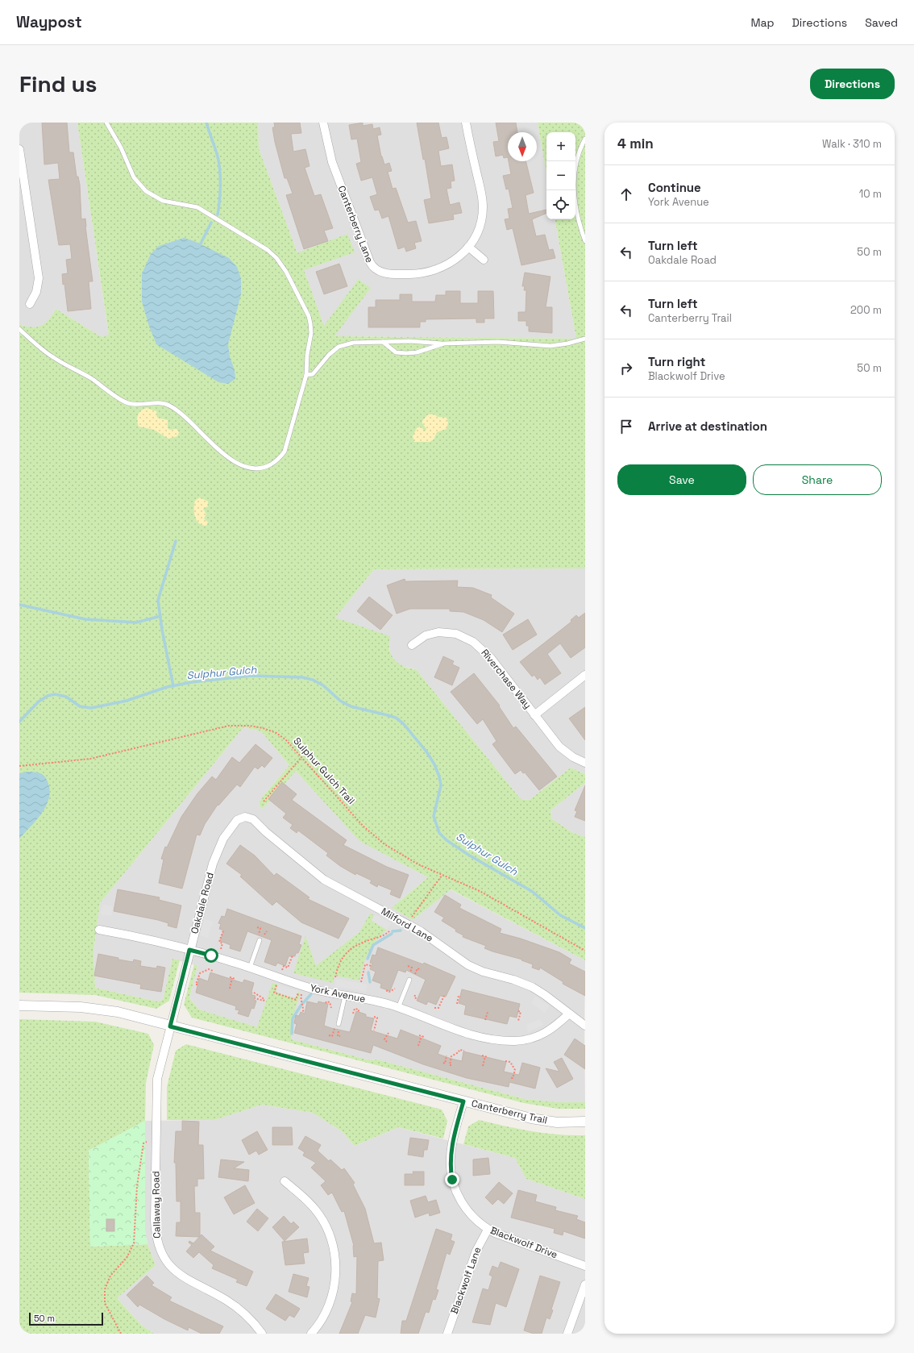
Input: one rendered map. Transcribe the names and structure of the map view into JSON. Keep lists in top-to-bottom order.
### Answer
{
  "streets": {
    "street": [
      "Canterberry Lane",
      "Riverchase Way",
      "Oakdale Road",
      "Milford Lane",
      "York Avenue",
      "Canterberry Trail",
      "Callaway Road",
      "Blackwolf Drive",
      "Blackwolf Lane"
    ],
    "path": ["Sulphur Gulch Trail"]
  },
  "crossings": [
    ["Oakdale Road", "Milford Lane"],
    ["Oakdale Road", "York Avenue"],
    ["Oakdale Road", "Canterberry Trail"],
    ["Oakdale Road", "Callaway Road"],
    ["Milford Lane", "York Avenue"],
    ["Canterberry Trail", "Callaway Road"],
    ["Canterberry Trail", "Blackwolf Drive"],
    ["Blackwolf Drive", "Blackwolf Lane"]
  ],
  "water": ["Sulphur Gulch"],
  "scale_bar": "50 m",
  "north": "bottom",
  "page": {
    "header": "Waypost",
    "nav": ["Map", "Directions", "Saved"],
    "buttons": [
      "Directions",
      ["Save", "Share"]
    ],
    "title": "Find us",
    "heading": ["4 min", "Walk · 310 m"],
    "map_buttons": ["+", "−"],
    "list": [
      ["Continue", "York Avenue", "10 m"],
      ["Turn left", "Oakdale Road", "50 m"],
      ["Turn left", "Canterberry Trail", "200 m"],
      ["Turn right", "Blackwolf Drive", "50 m"],
      "Arrive at destination"
    ],
    "scale": "50 m"
  }
}
